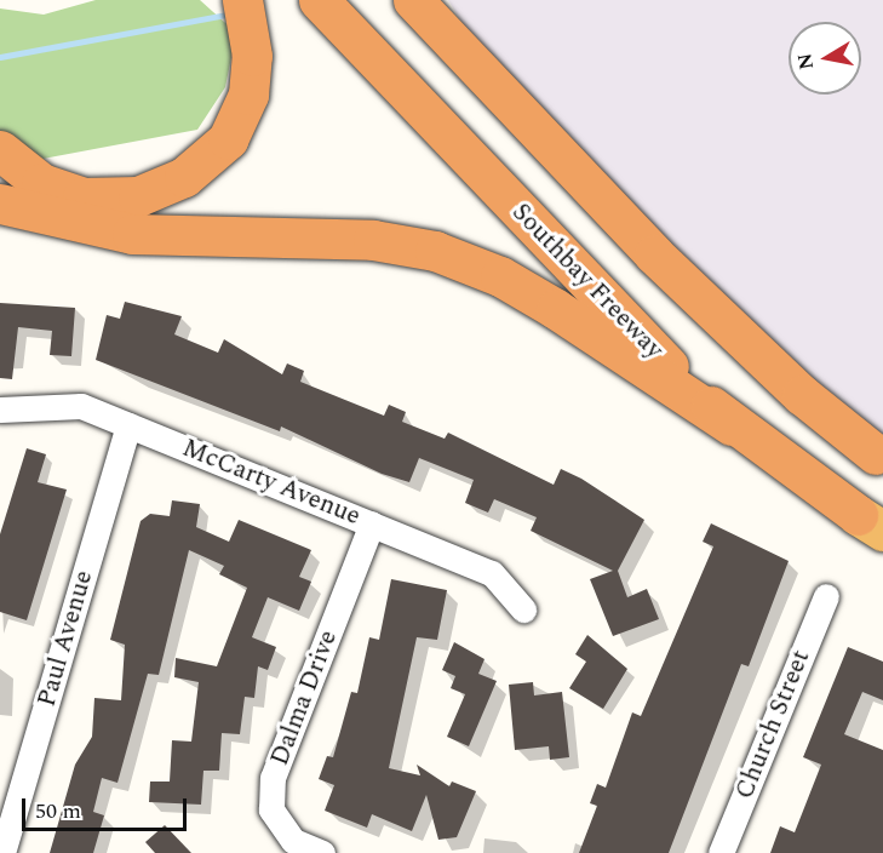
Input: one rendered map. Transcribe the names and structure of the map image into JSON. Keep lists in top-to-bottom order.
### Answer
{
  "streets": {
    "highway": ["Southbay Freeway"],
    "street": [
      "McCarty Avenue",
      "Paul Avenue",
      "Dalma Drive",
      "Church Street"
    ]
  },
  "crossings": [
    ["McCarty Avenue", "Paul Avenue"],
    ["McCarty Avenue", "Dalma Drive"]
  ],
  "scale_bar": "50 m",
  "north": "left"
}
